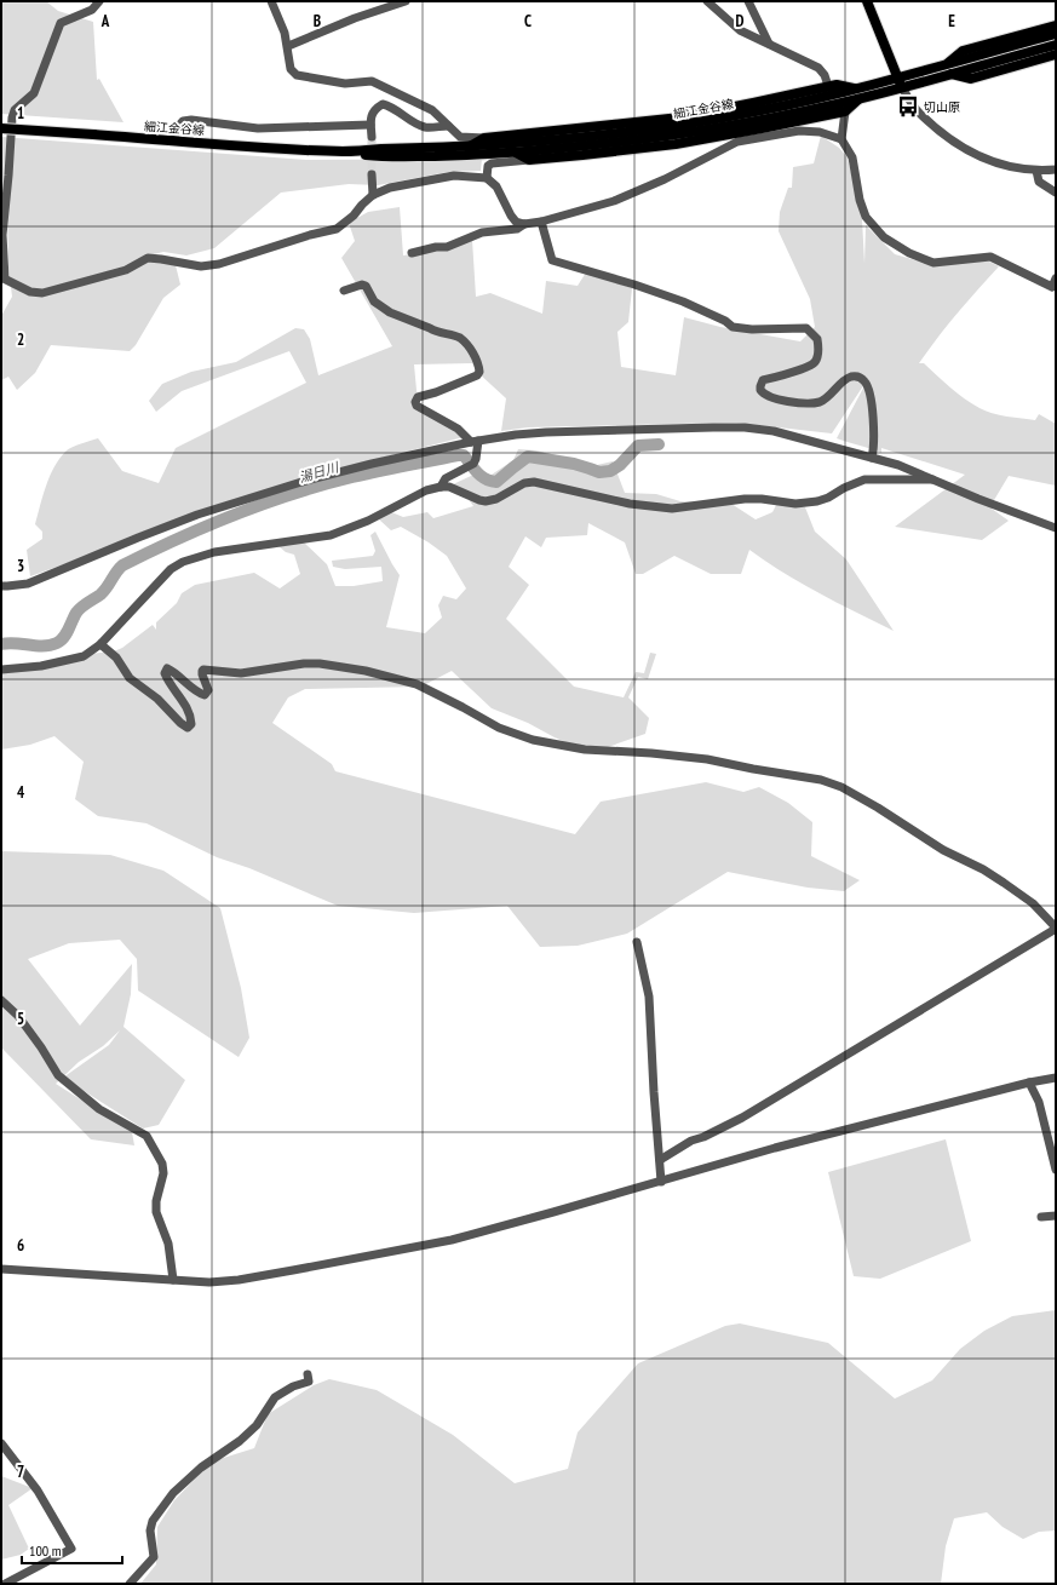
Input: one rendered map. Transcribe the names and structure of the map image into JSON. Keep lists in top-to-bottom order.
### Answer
{
  "streets": {
    "main road": ["細江金谷線"]
  },
  "water": ["湯日川"],
  "places": {
    "bus stop": ["切山原"]
  },
  "scale_bar": "100 m",
  "grid": {
    "columns": [
      "A",
      "B",
      "C",
      "D",
      "E"
    ],
    "rows": [
      "1",
      "2",
      "3",
      "4",
      "5",
      "6",
      "7"
    ]
  }
}
